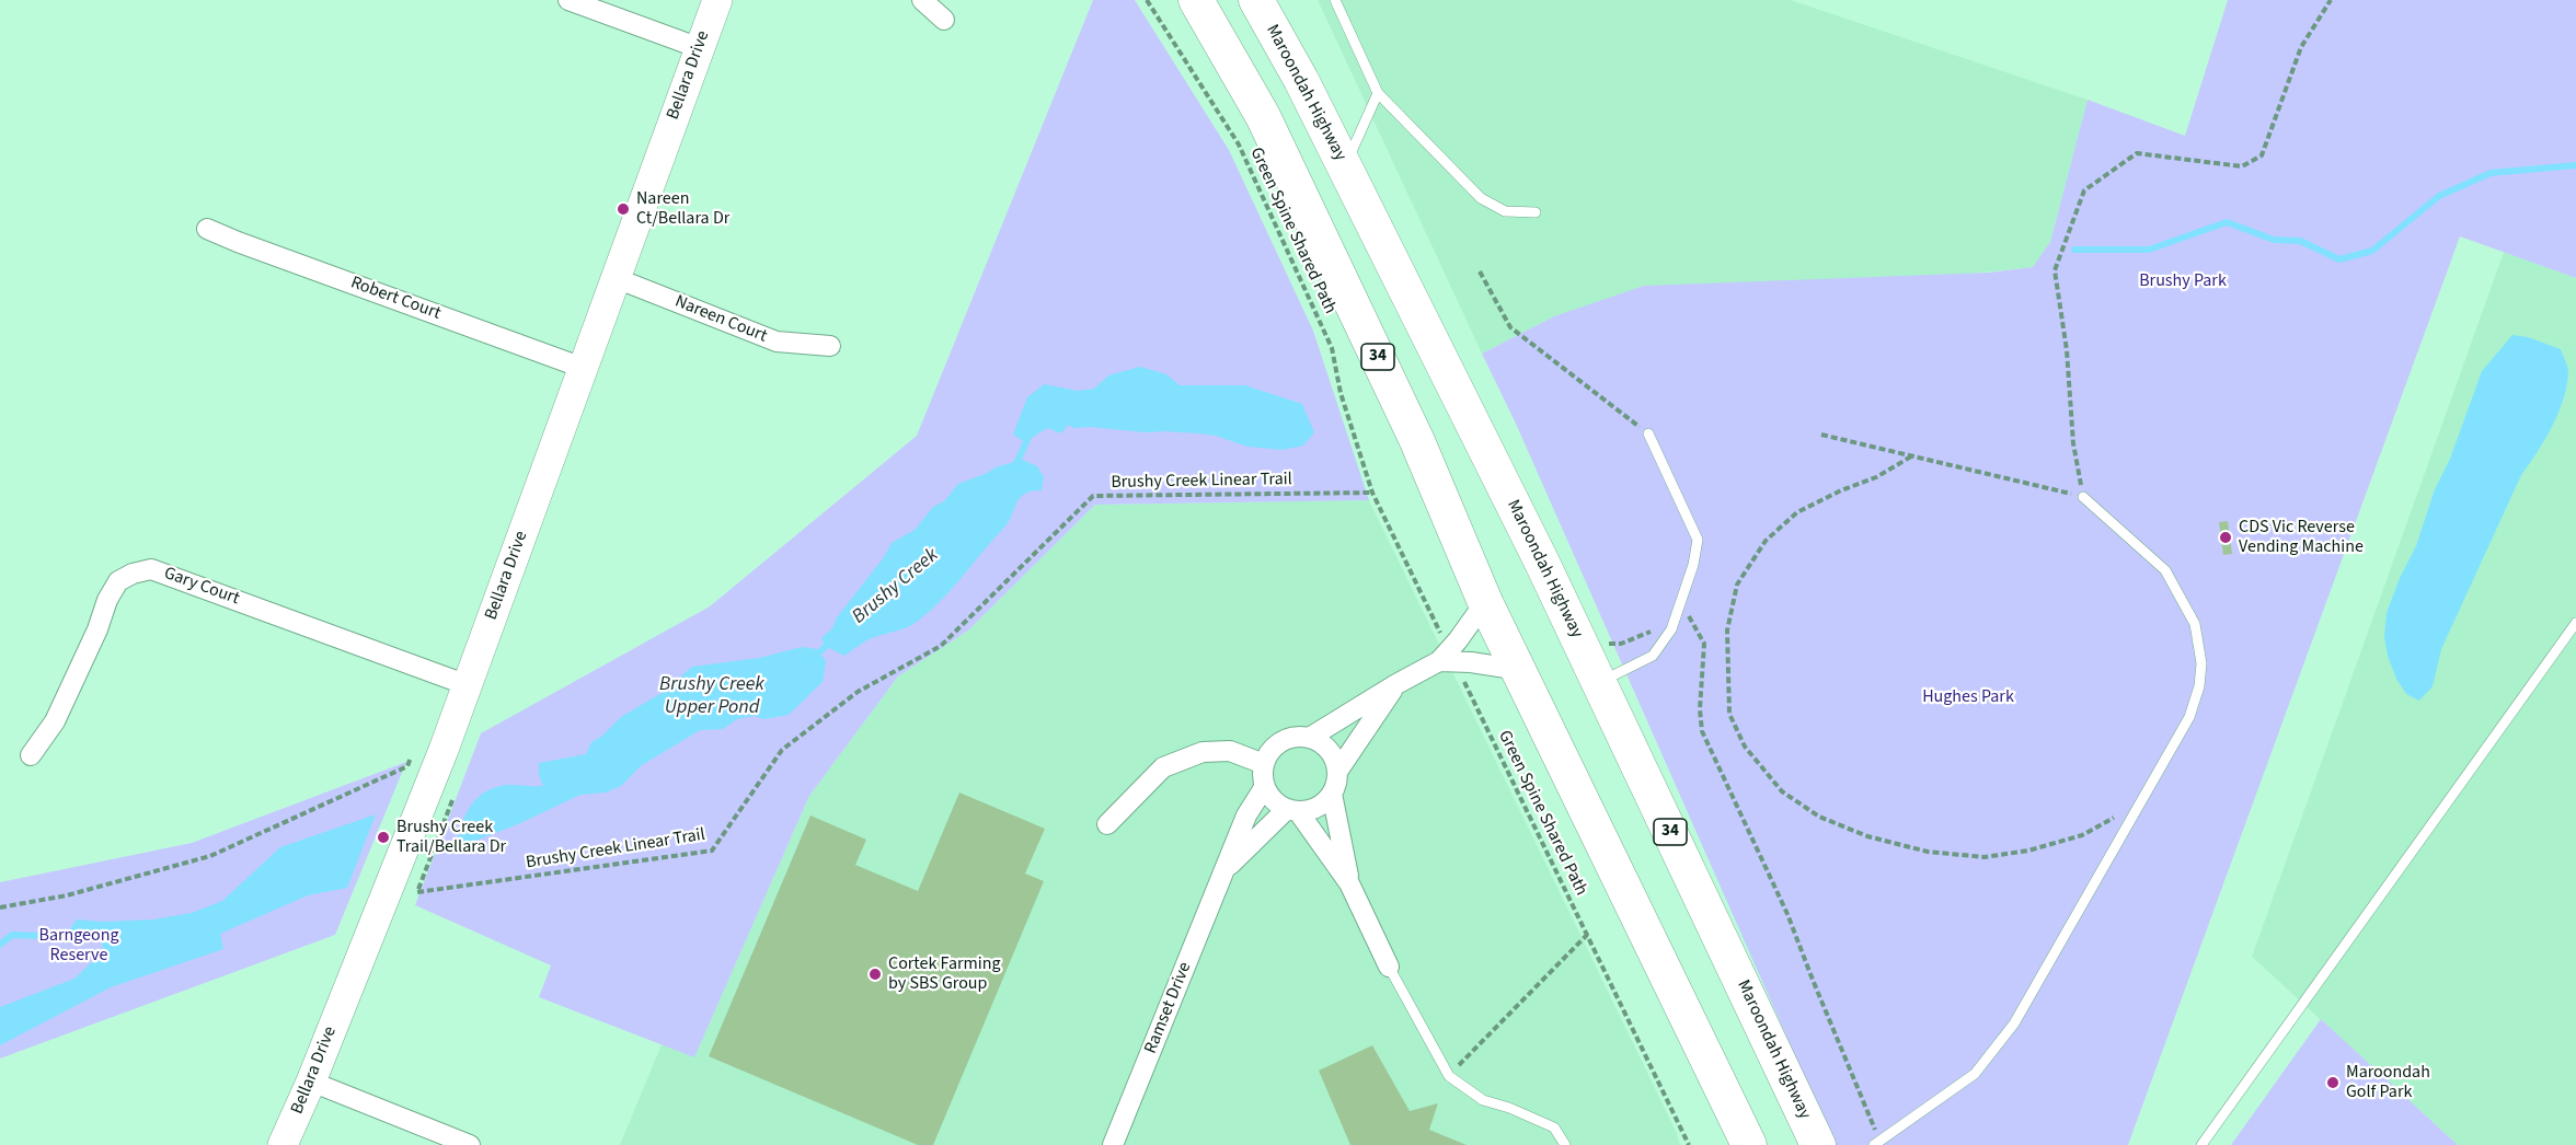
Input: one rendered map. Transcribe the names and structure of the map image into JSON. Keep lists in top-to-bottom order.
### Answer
{
  "streets": {
    "highway": ["Maroondah Highway", "34"],
    "main road": ["Bellara Drive"],
    "street": [
      "Robert Court",
      "Nareen Court",
      "Gary Court",
      "Ramset Drive"
    ],
    "path": ["Green Spine Shared Path", "Brushy Creek Linear Trail"]
  },
  "crossings": [
    ["Bellara Drive", "Robert Court"],
    ["Bellara Drive", "Nareen Court"],
    ["Bellara Drive", "Brushy Creek Linear Trail"],
    ["Bellara Drive", "Gary Court"],
    ["Green Spine Shared Path", "Brushy Creek Linear Trail"]
  ],
  "water": ["Brushy Creek", "Brushy Creek Upper Pond"],
  "parks": ["Brushy Park", "Hughes Park", "Barngeong Reserve"],
  "places": [
    "Nareen Ct/Bellara Dr",
    "CDS Vic Reverse Vending Machine",
    "Brushy Creek Trail/Bellara Dr",
    "Cortek Farming by SBS Group",
    "Maroondah Golf Park"
  ]
}
